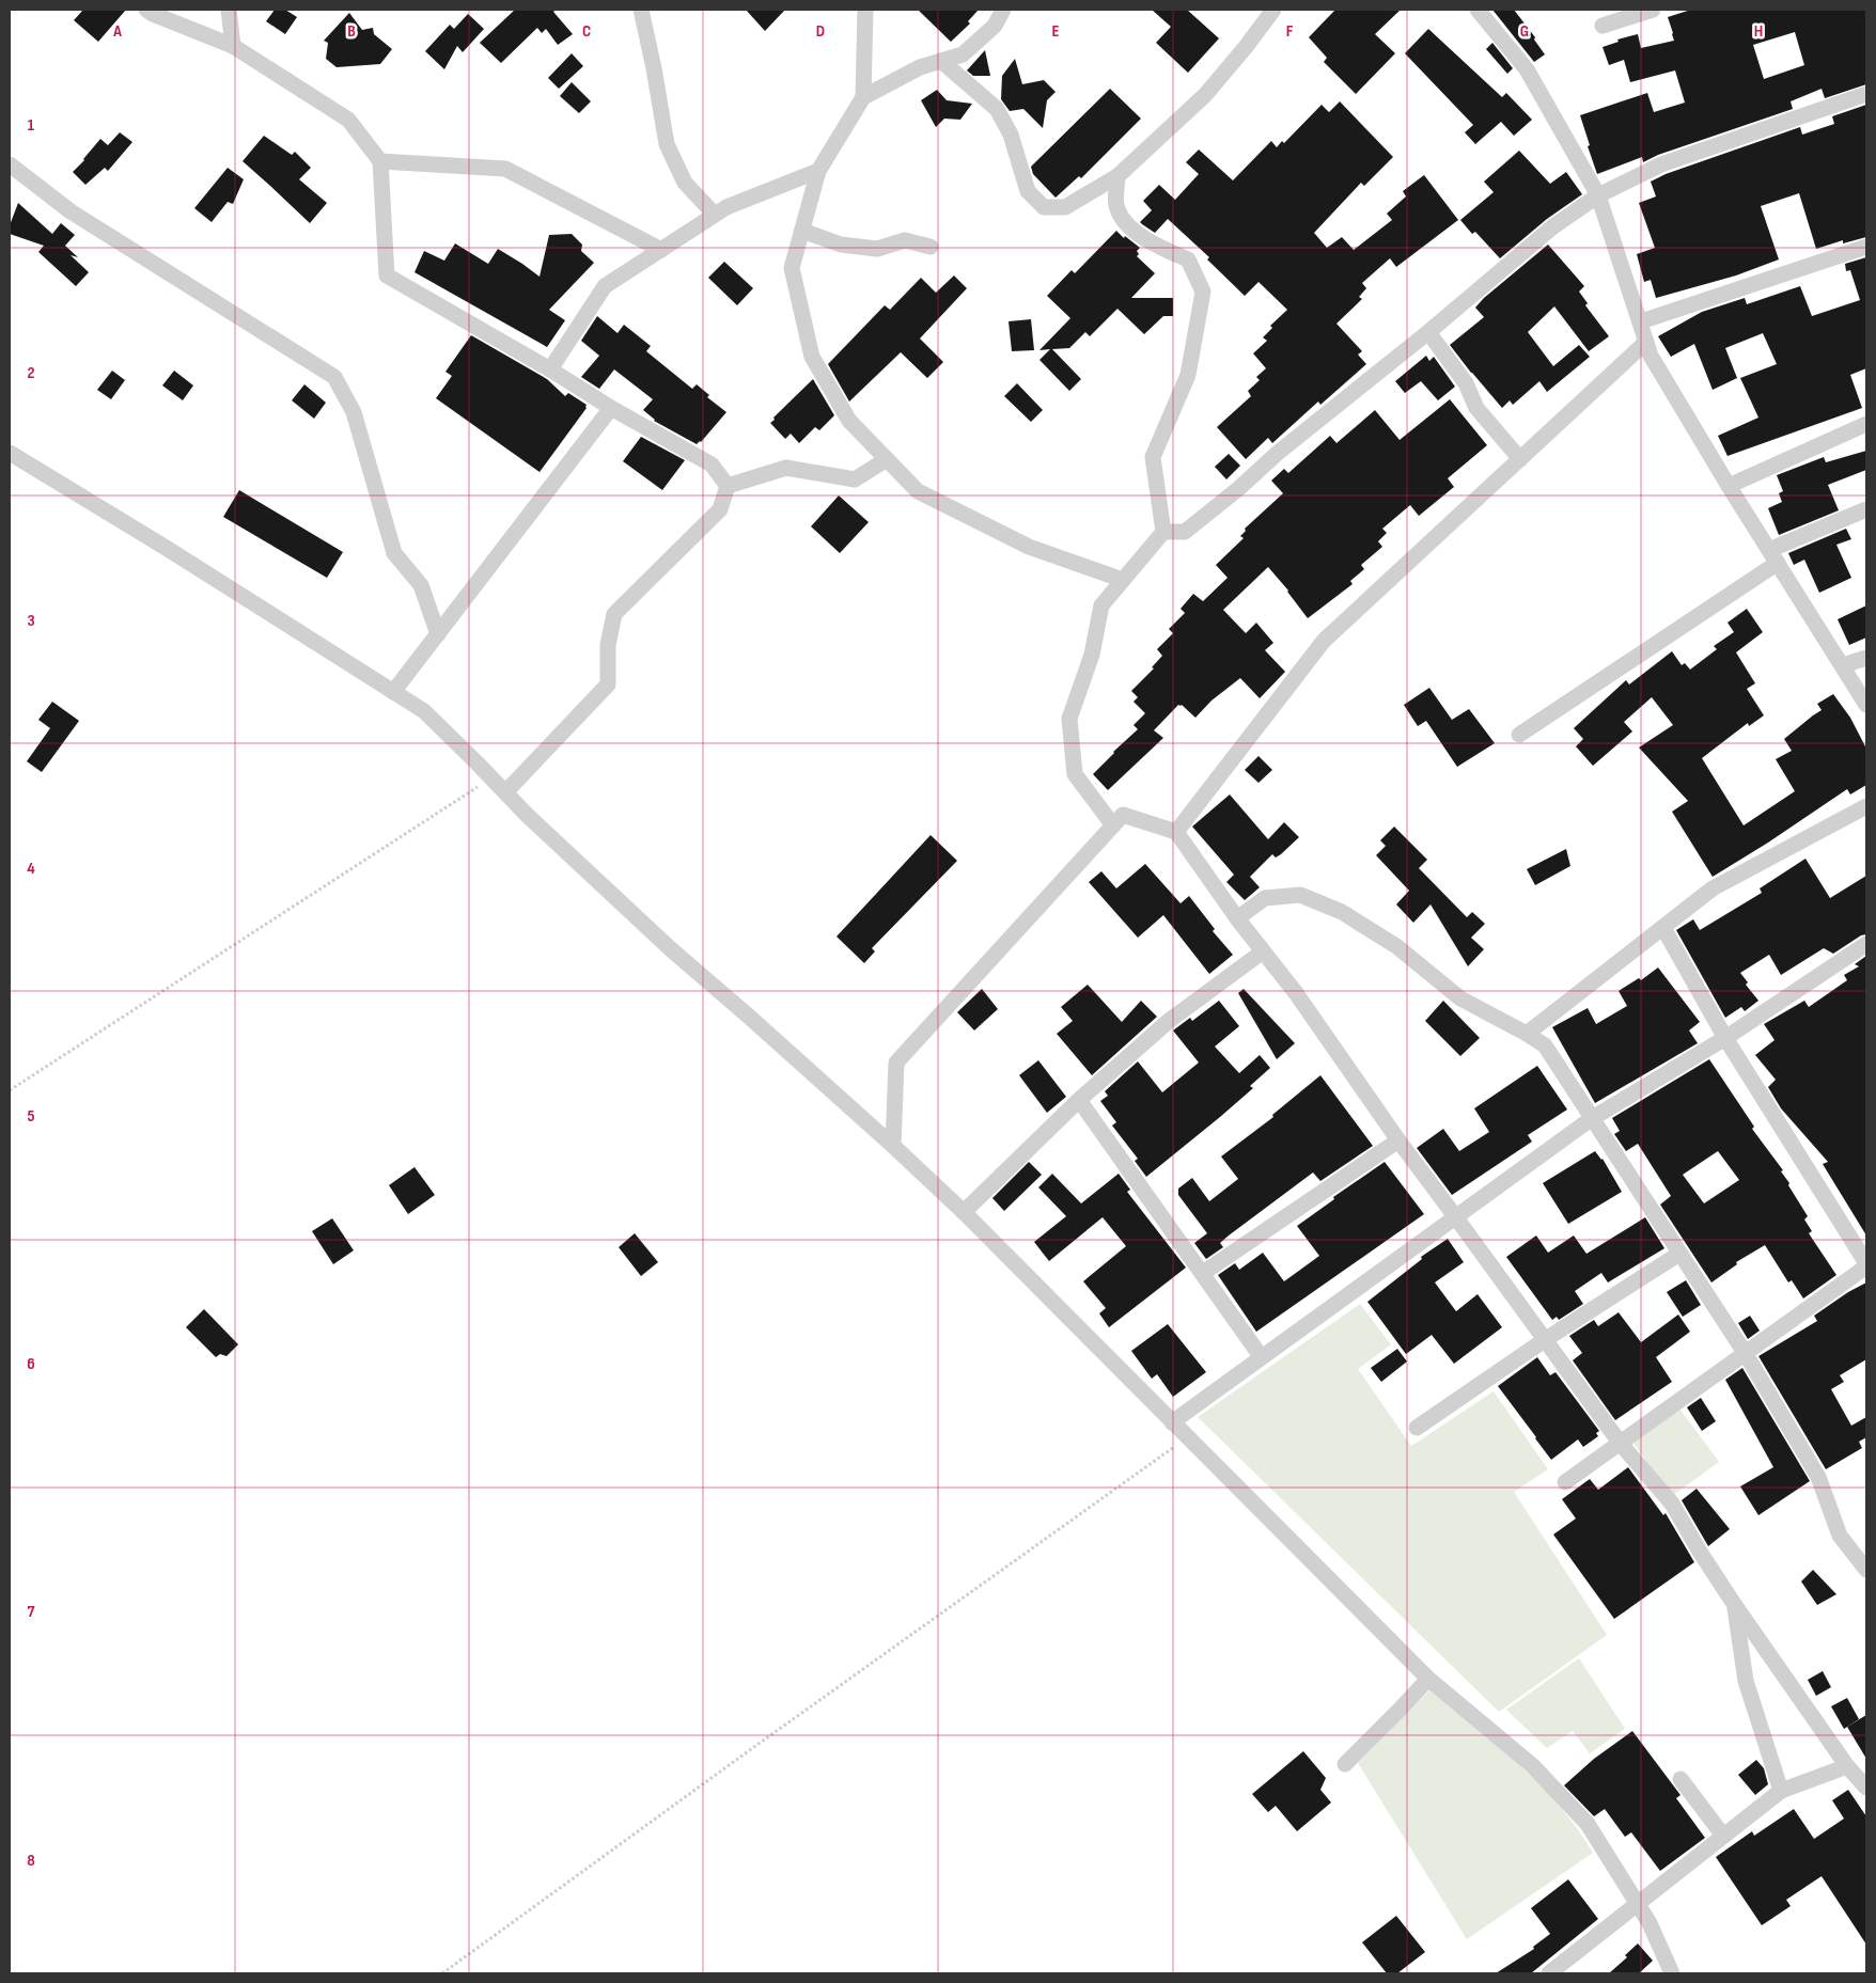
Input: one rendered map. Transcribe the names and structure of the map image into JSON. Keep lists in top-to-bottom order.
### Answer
{
  "grid": {
    "columns": [
      "A",
      "B",
      "C",
      "D",
      "E",
      "F",
      "G",
      "H"
    ],
    "rows": [
      "1",
      "2",
      "3",
      "4",
      "5",
      "6",
      "7",
      "8"
    ]
  }
}
